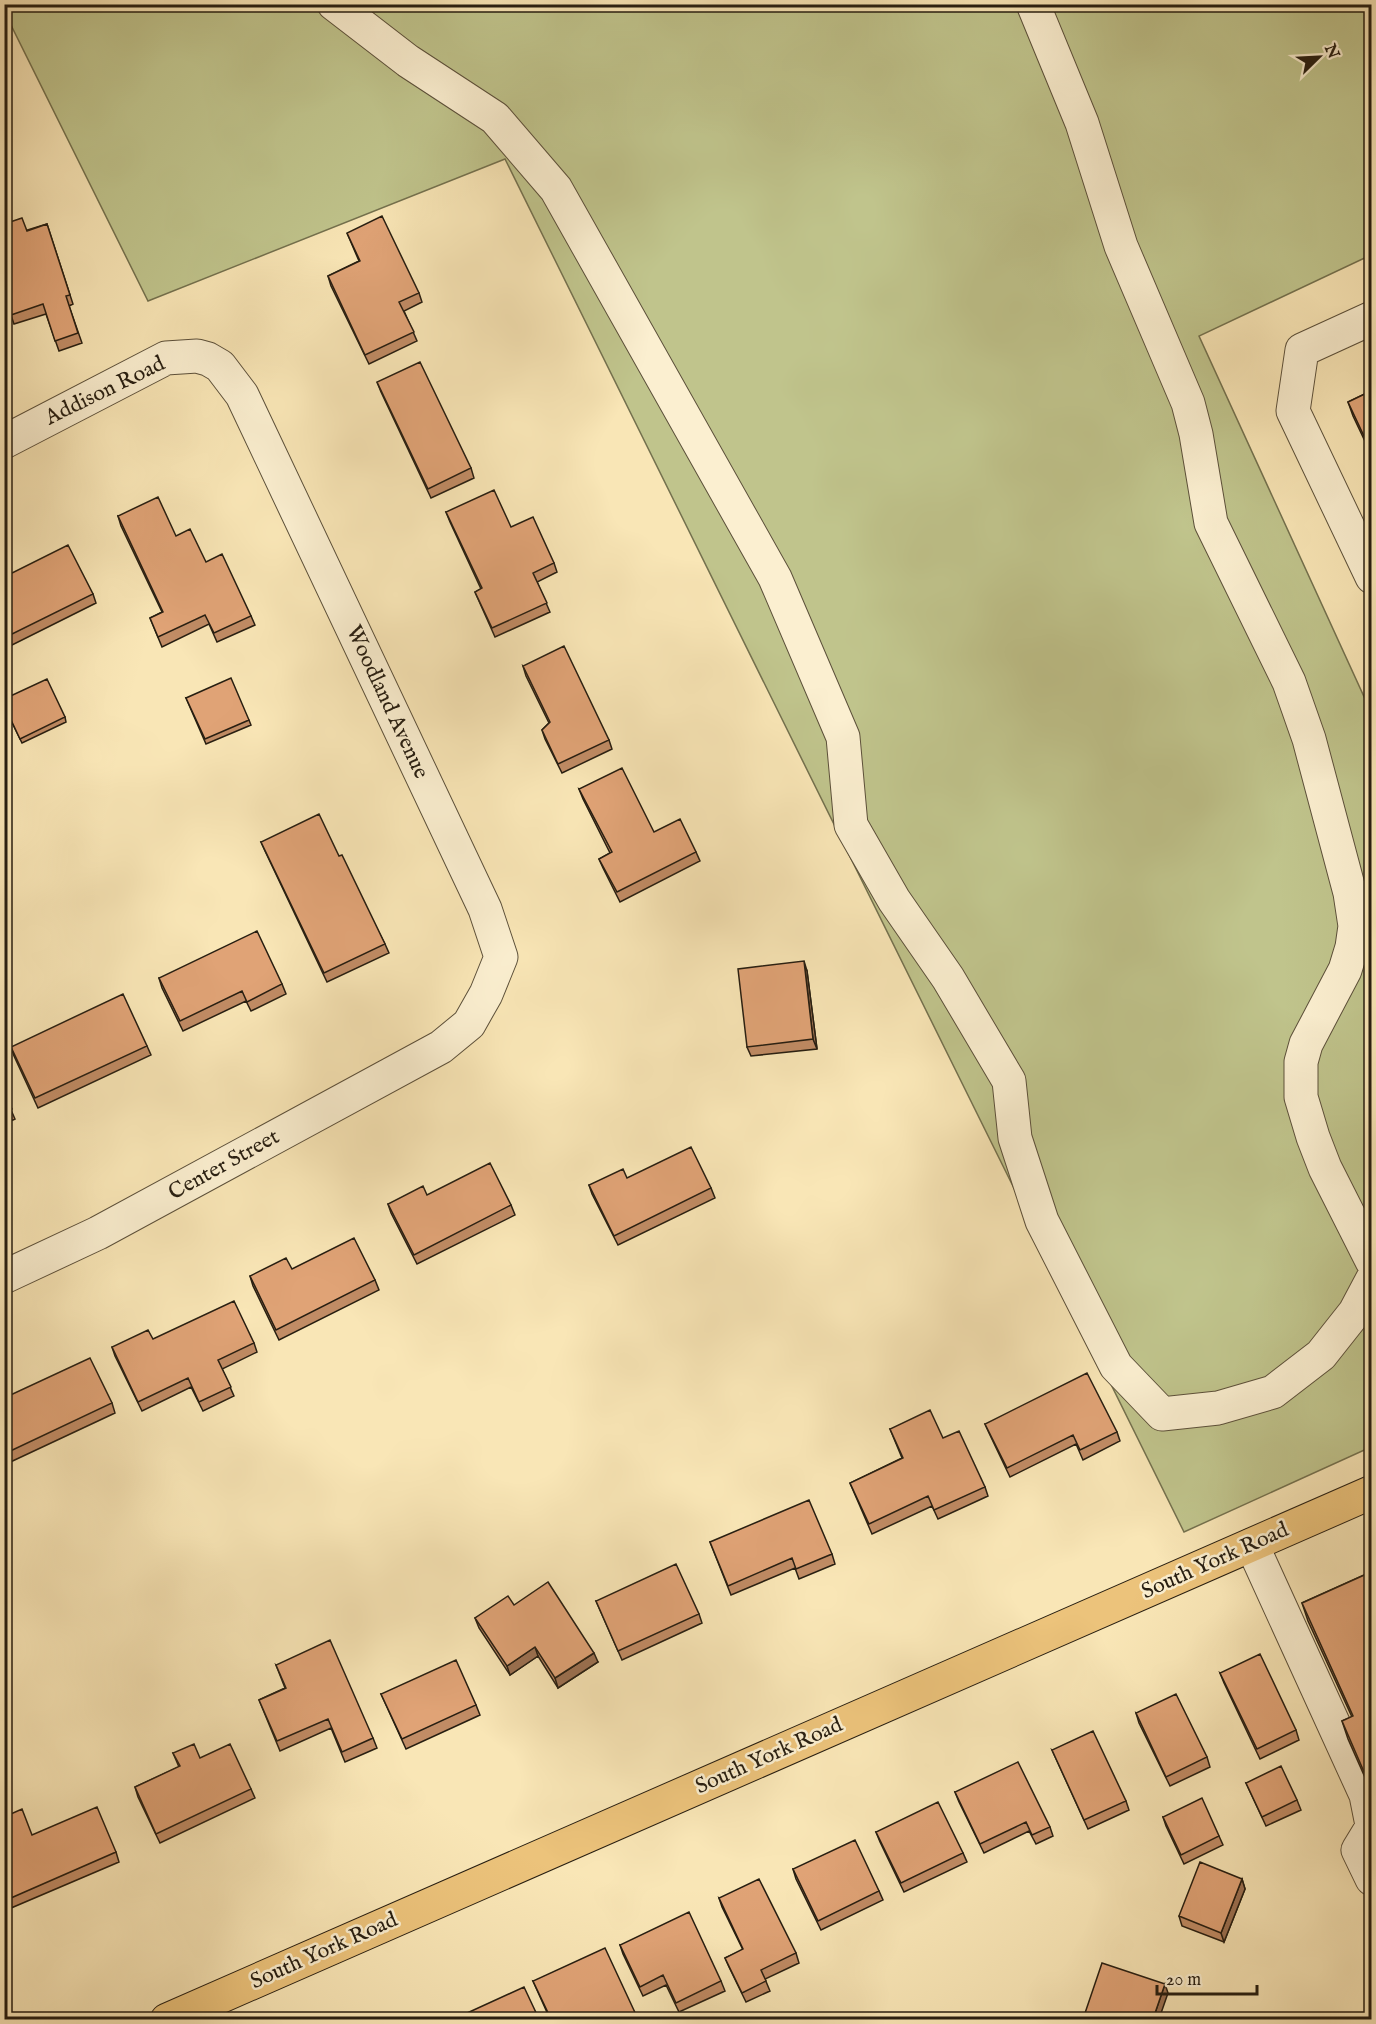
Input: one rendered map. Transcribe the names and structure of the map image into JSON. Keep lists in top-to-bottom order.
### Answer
{
  "streets": {
    "main road": ["South York Road"],
    "street": ["Addison Road", "Woodland Avenue", "Center Street"]
  },
  "crossings": [
    ["Addison Road", "Woodland Avenue"],
    ["Woodland Avenue", "Center Street"]
  ],
  "scale_bar": "20 m",
  "north": "top right"
}
